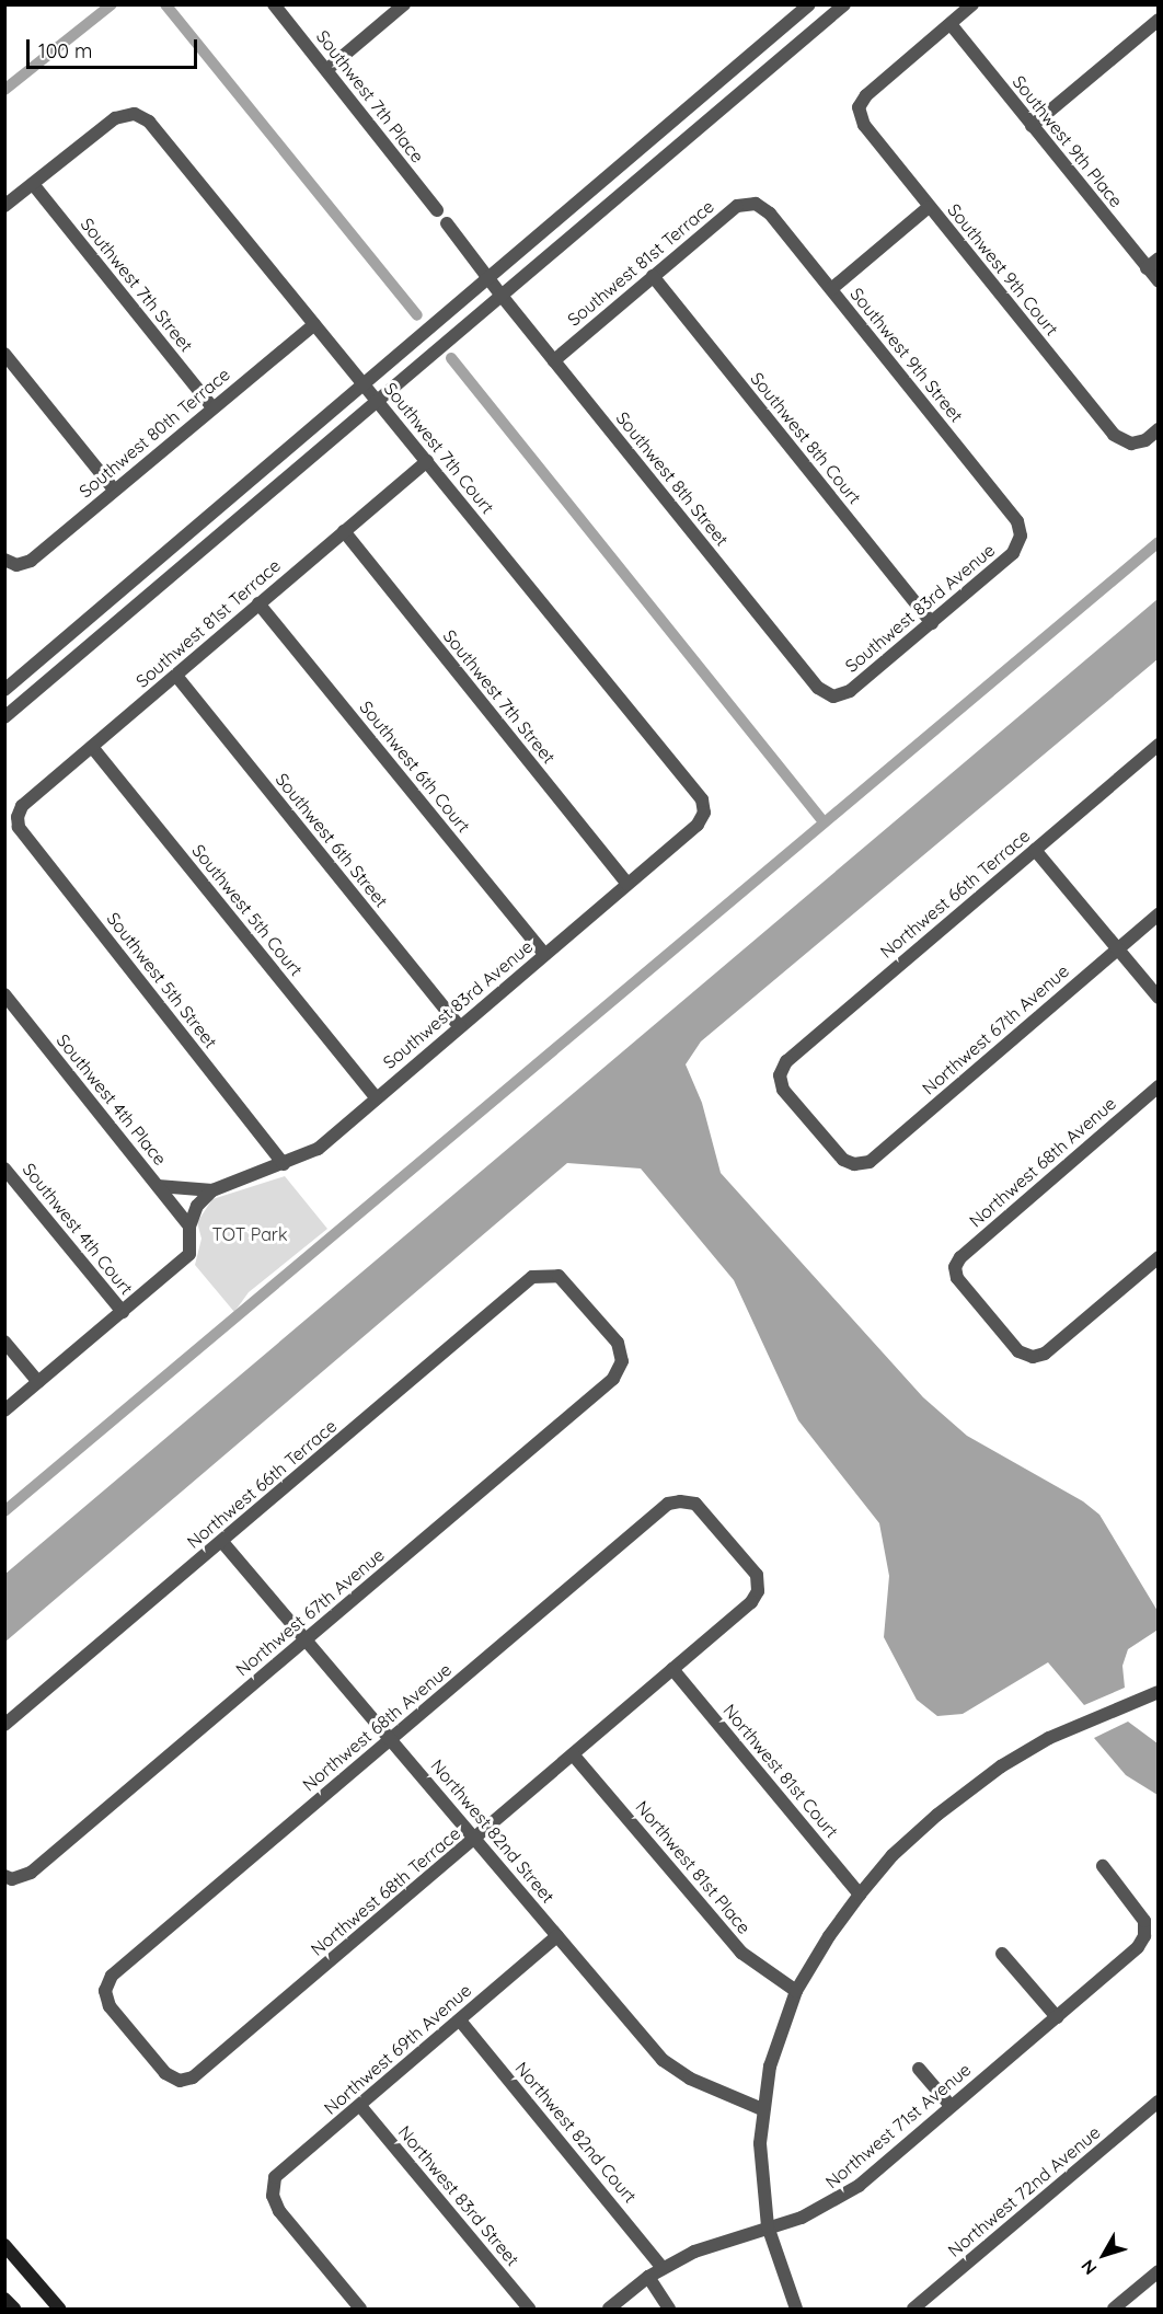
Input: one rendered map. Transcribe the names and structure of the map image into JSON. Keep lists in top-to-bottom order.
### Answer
{
  "streets": {
    "street": [
      "Southwest 7th Place",
      "Southwest 9th Place",
      "Southwest 81st Terrace",
      "Southwest 9th Court",
      "Southwest 7th Street",
      "Southwest 9th Street",
      "Southwest 80th Terrace",
      "Southwest 8th Court",
      "Southwest 7th Court",
      "Southwest 8th Street",
      "Southwest 83rd Avenue",
      "Southwest 6th Court",
      "Southwest 6th Street",
      "Northwest 66th Terrace",
      "Southwest 5th Court",
      "Southwest 5th Street",
      "Northwest 67th Avenue",
      "Southwest 4th Place",
      "Northwest 68th Avenue",
      "Southwest 4th Court",
      "Northwest 81st Court",
      "Northwest 82nd Street",
      "Northwest 81st Place",
      "Northwest 68th Terrace",
      "Northwest 69th Avenue",
      "Northwest 71st Avenue",
      "Northwest 82nd Court",
      "Northwest 72nd Avenue",
      "Northwest 83rd Street"
    ]
  },
  "crossings": [
    ["Southwest 9th Place", "Southwest 9th Court"],
    ["Southwest 81st Terrace", "Southwest 7th Street"],
    ["Southwest 81st Terrace", "Southwest 9th Street"],
    ["Southwest 81st Terrace", "Southwest 8th Court"],
    ["Southwest 81st Terrace", "Southwest 7th Court"],
    ["Southwest 81st Terrace", "Southwest 8th Street"],
    ["Southwest 81st Terrace", "Southwest 6th Court"],
    ["Southwest 81st Terrace", "Southwest 6th Street"],
    ["Southwest 81st Terrace", "Southwest 5th Court"],
    ["Southwest 81st Terrace", "Southwest 5th Street"],
    ["Southwest 7th Street", "Southwest 80th Terrace"],
    ["Southwest 7th Street", "Southwest 7th Court"],
    ["Southwest 7th Street", "Southwest 83rd Avenue"],
    ["Southwest 9th Street", "Southwest 83rd Avenue"],
    ["Southwest 80th Terrace", "Southwest 7th Court"],
    ["Southwest 8th Court", "Southwest 83rd Avenue"],
    ["Southwest 7th Court", "Southwest 83rd Avenue"],
    ["Southwest 8th Street", "Southwest 83rd Avenue"],
    ["Southwest 83rd Avenue", "Southwest 6th Court"],
    ["Southwest 83rd Avenue", "Southwest 6th Street"],
    ["Southwest 83rd Avenue", "Southwest 5th Court"],
    ["Southwest 83rd Avenue", "Southwest 5th Street"],
    ["Southwest 83rd Avenue", "Southwest 4th Place"],
    ["Northwest 66th Terrace", "Northwest 67th Avenue"],
    ["Northwest 66th Terrace", "Northwest 82nd Street"],
    ["Northwest 67th Avenue", "Northwest 82nd Street"],
    ["Northwest 68th Avenue", "Northwest 82nd Street"],
    ["Northwest 68th Avenue", "Northwest 68th Terrace"],
    ["Northwest 81st Court", "Northwest 68th Terrace"],
    ["Northwest 82nd Street", "Northwest 68th Terrace"],
    ["Northwest 82nd Street", "Northwest 69th Avenue"],
    ["Northwest 81st Place", "Northwest 68th Terrace"],
    ["Northwest 69th Avenue", "Northwest 82nd Court"],
    ["Northwest 69th Avenue", "Northwest 83rd Street"],
    ["Northwest 71st Avenue", "Northwest 82nd Court"]
  ],
  "parks": ["TOT Park"],
  "scale_bar": "100 m",
  "north": "bottom left"
}
